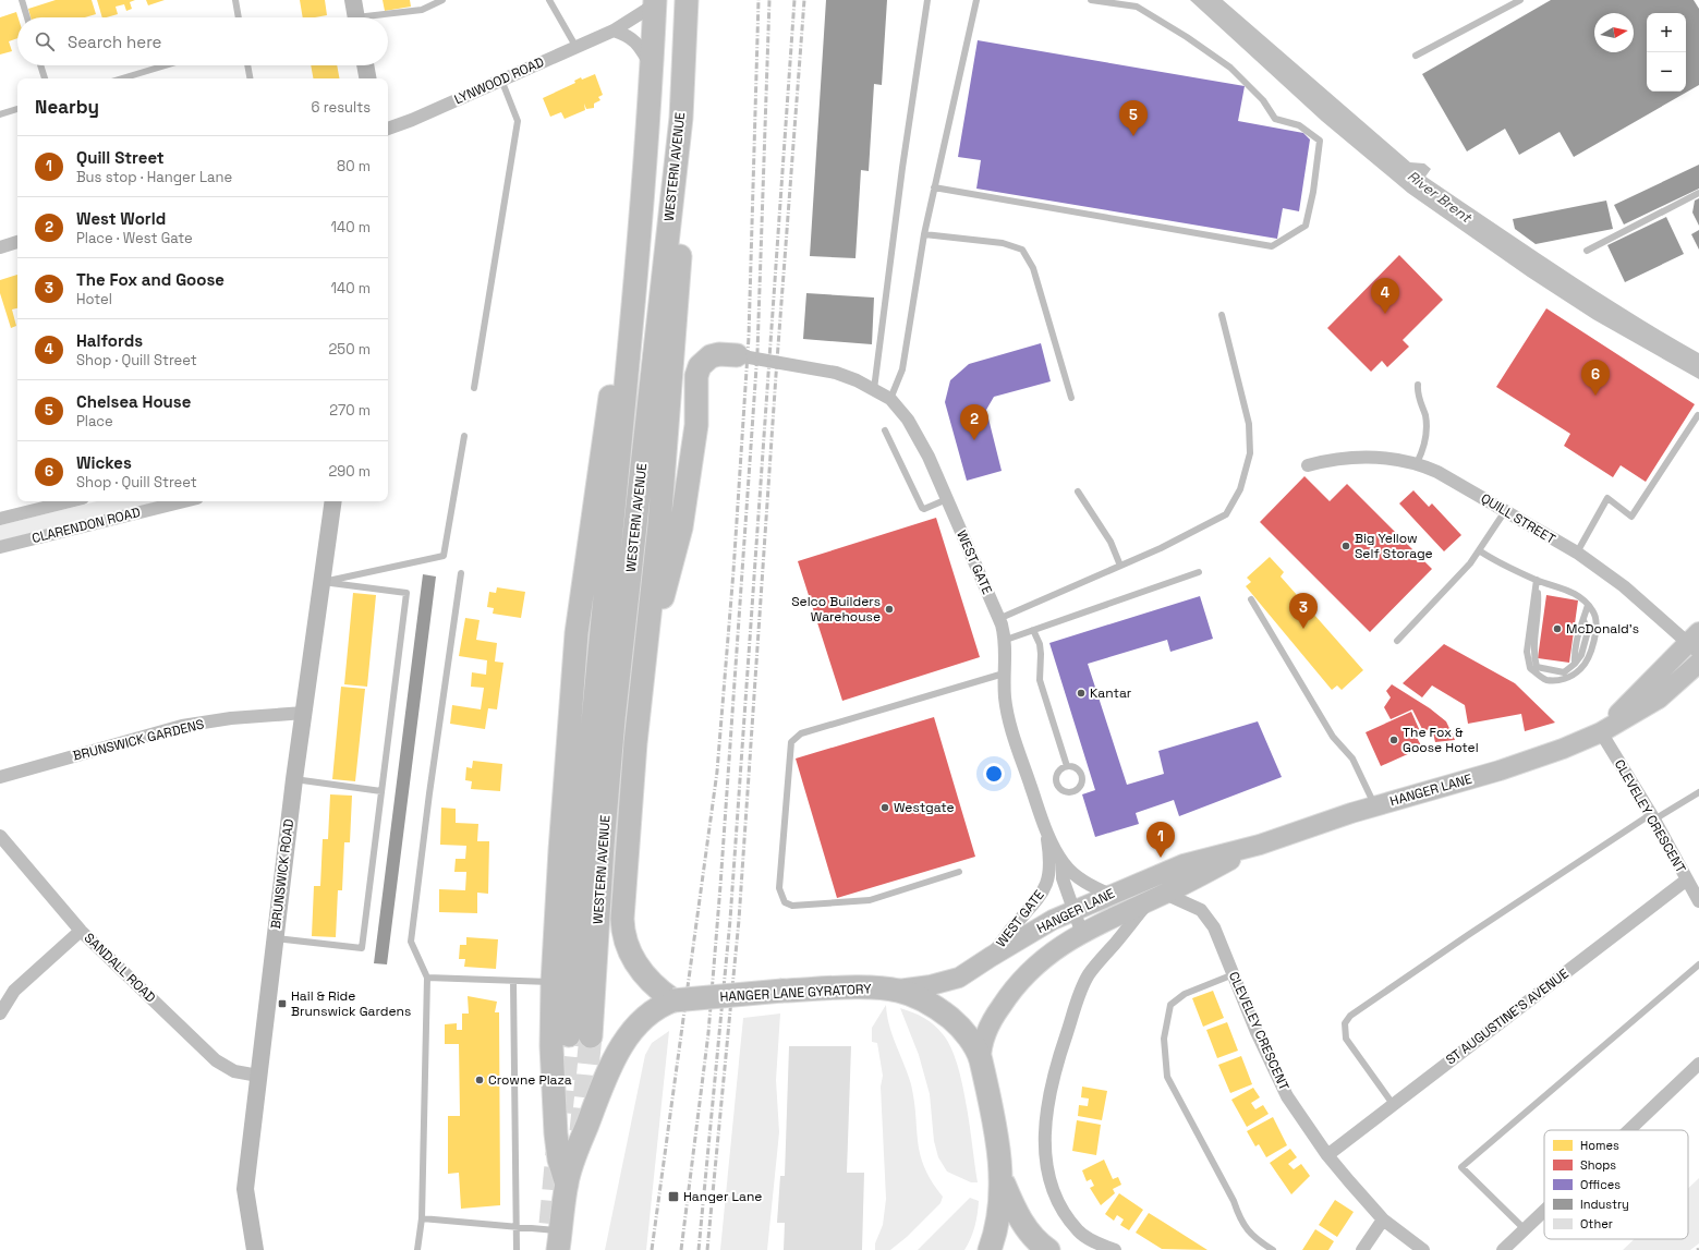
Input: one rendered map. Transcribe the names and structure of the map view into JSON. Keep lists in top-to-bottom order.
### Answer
{
  "streets": {
    "highway": ["WESTERN AVENUE", "HANGER LANE GYRATORY"],
    "main road": ["HANGER LANE"],
    "street": [
      "LYNWOOD ROAD",
      "QUILL STREET",
      "CLARENDON ROAD",
      "WEST GATE",
      "BRUNSWICK GARDENS",
      "CLEVELEY CRESCENT",
      "BRUNSWICK ROAD",
      "SANDALL ROAD",
      "ST AUGUSTINE'S AVENUE"
    ]
  },
  "crossings": [
    ["LYNWOOD ROAD", "WESTERN AVENUE"],
    ["QUILL STREET", "HANGER LANE"],
    ["WEST GATE", "HANGER LANE"],
    ["BRUNSWICK GARDENS", "BRUNSWICK ROAD"],
    ["HANGER LANE", "CLEVELEY CRESCENT"],
    ["HANGER LANE", "HANGER LANE GYRATORY"],
    ["CLEVELEY CRESCENT", "ST AUGUSTINE'S AVENUE"],
    ["BRUNSWICK ROAD", "SANDALL ROAD"]
  ],
  "water": ["River Brent"],
  "places": {
    "other": [
      "Big Yellow Self Storage",
      "Selco Builders Warehouse",
      "McDonald's",
      "Kantar",
      "The Fox & Goose Hotel",
      "Westgate",
      "Crowne Plaza"
    ],
    "transit": ["Hail & Ride Brunswick Gardens", "Hanger Lane"]
  },
  "legend": [
    "Homes",
    "Shops",
    "Offices",
    "Industry",
    "Other"
  ],
  "north": "right",
  "page": {
    "map_buttons": ["+", "−"],
    "search": "Search here",
    "heading": ["Nearby", "6 results"],
    "pins": [
      "5",
      "4",
      "6",
      "2",
      "3",
      "1"
    ],
    "list": [
      {
        "mark": "1",
        "name": "Quill Street",
        "note": "Bus stop · Hanger Lane",
        "value": "80 m"
      },
      {
        "mark": "2",
        "name": "West World",
        "note": "Place · West Gate",
        "value": "140 m"
      },
      {
        "mark": "3",
        "name": "The Fox and Goose",
        "note": "Hotel",
        "value": "140 m"
      },
      {
        "mark": "4",
        "name": "Halfords",
        "note": "Shop · Quill Street",
        "value": "250 m"
      },
      {
        "mark": "5",
        "name": "Chelsea House",
        "note": "Place",
        "value": "270 m"
      },
      {
        "mark": "6",
        "name": "Wickes",
        "note": "Shop · Quill Street",
        "value": "290 m"
      }
    ]
  }
}
